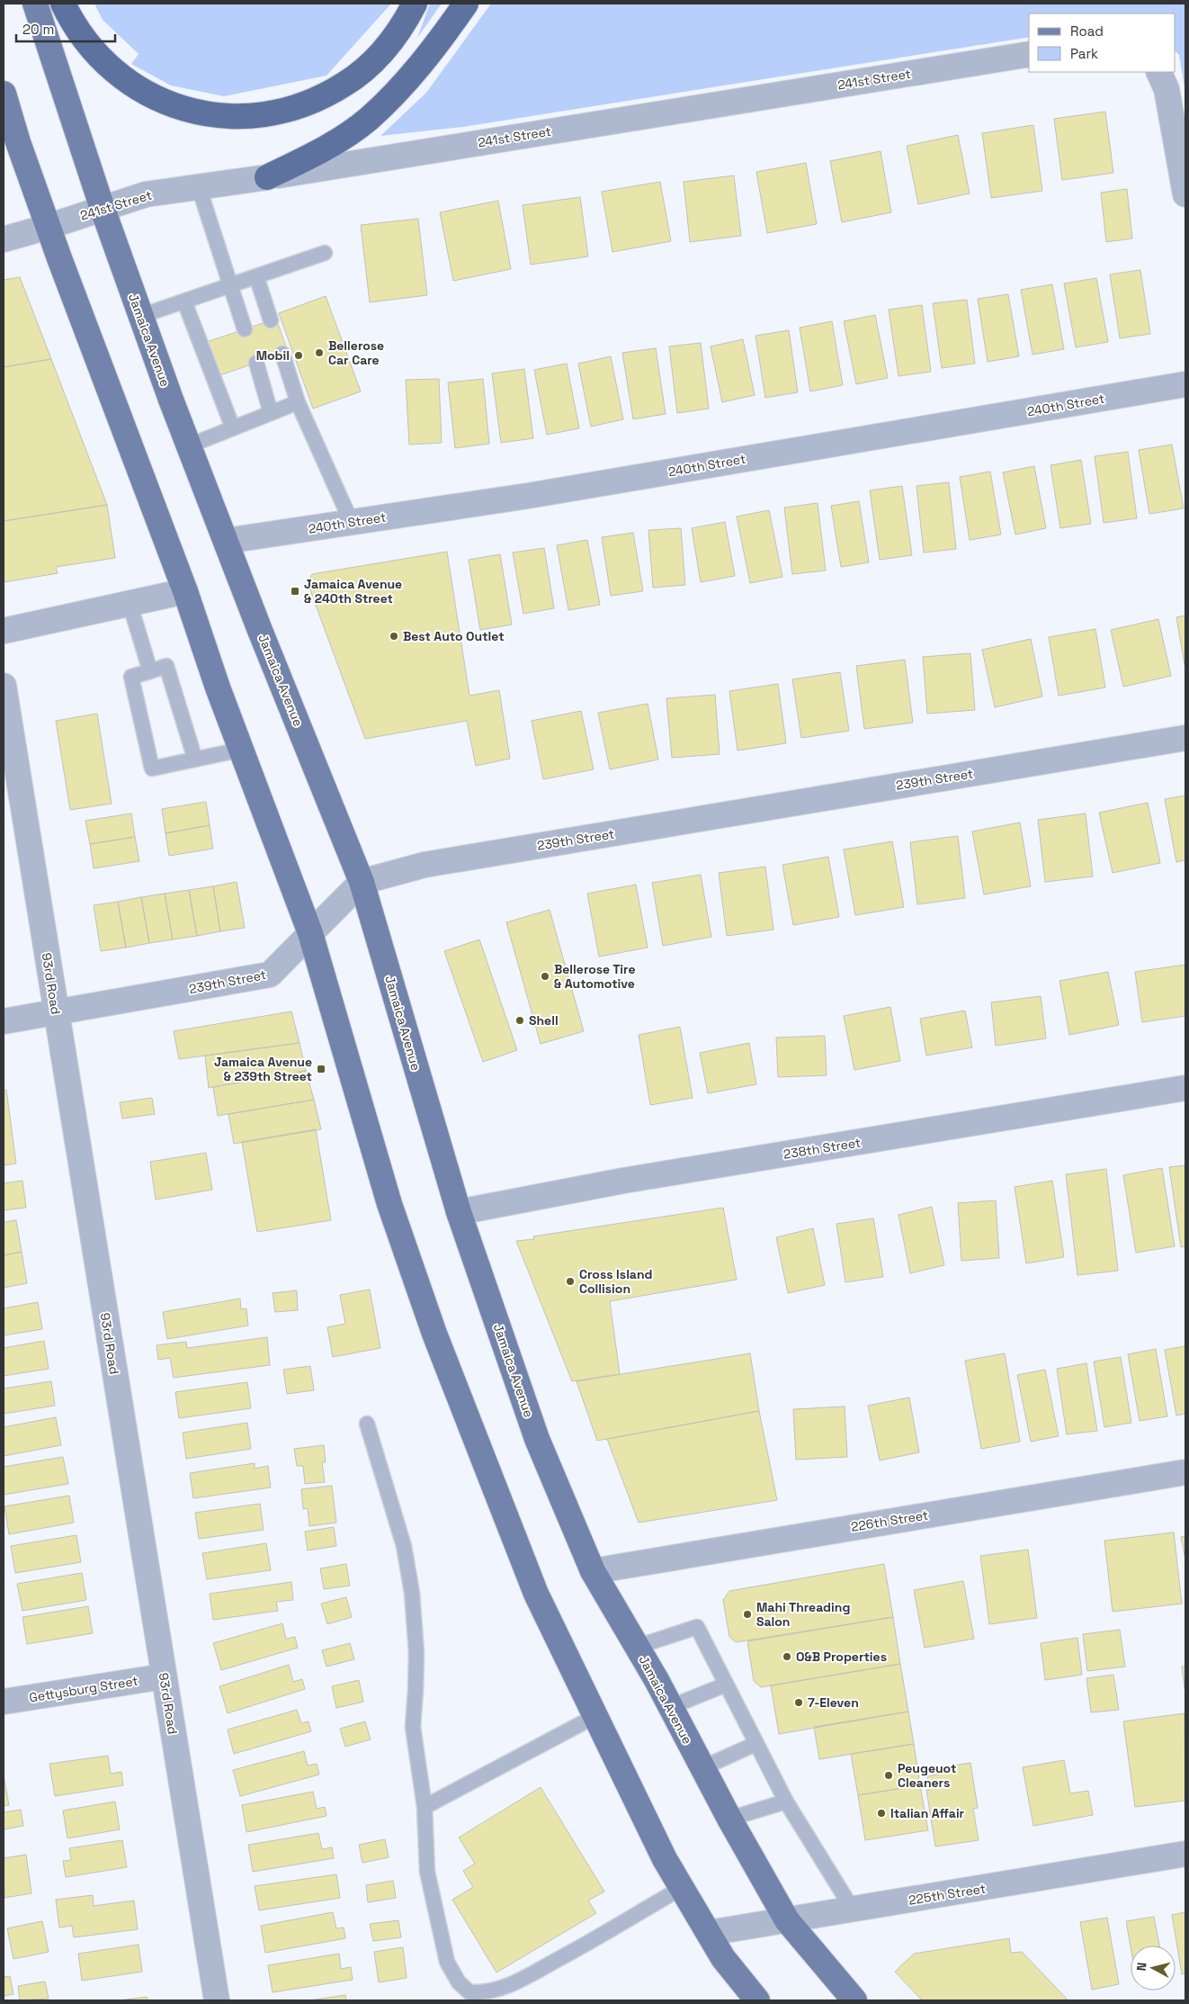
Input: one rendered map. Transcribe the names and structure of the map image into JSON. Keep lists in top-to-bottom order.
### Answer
{
  "streets": {
    "main road": ["Jamaica Avenue"],
    "street": [
      "241st Street",
      "240th Street",
      "239th Street",
      "93rd Road",
      "238th Street",
      "226th Street",
      "Gettysburg Street",
      "225th Street"
    ]
  },
  "crossings": [
    ["241st Street", "Jamaica Avenue"],
    ["Jamaica Avenue", "240th Street"],
    ["Jamaica Avenue", "239th Street"],
    ["Jamaica Avenue", "238th Street"],
    ["Jamaica Avenue", "226th Street"],
    ["Jamaica Avenue", "225th Street"],
    ["239th Street", "93rd Road"],
    ["93rd Road", "Gettysburg Street"]
  ],
  "places": {
    "other": [
      "Bellerose Car Care",
      "Mobil",
      "Best Auto Outlet",
      "Bellerose Tire & Automotive",
      "Shell",
      "Cross Island Collision",
      "Mahi Threading Salon",
      "O&B Properties",
      "7-Eleven",
      "Peugeuot Cleaners",
      "Italian Affair"
    ],
    "transit": ["Jamaica Avenue & 240th Street", "Jamaica Avenue & 239th Street"]
  },
  "legend": ["Road", "Park"],
  "scale_bar": "20 m",
  "north": "left"
}
